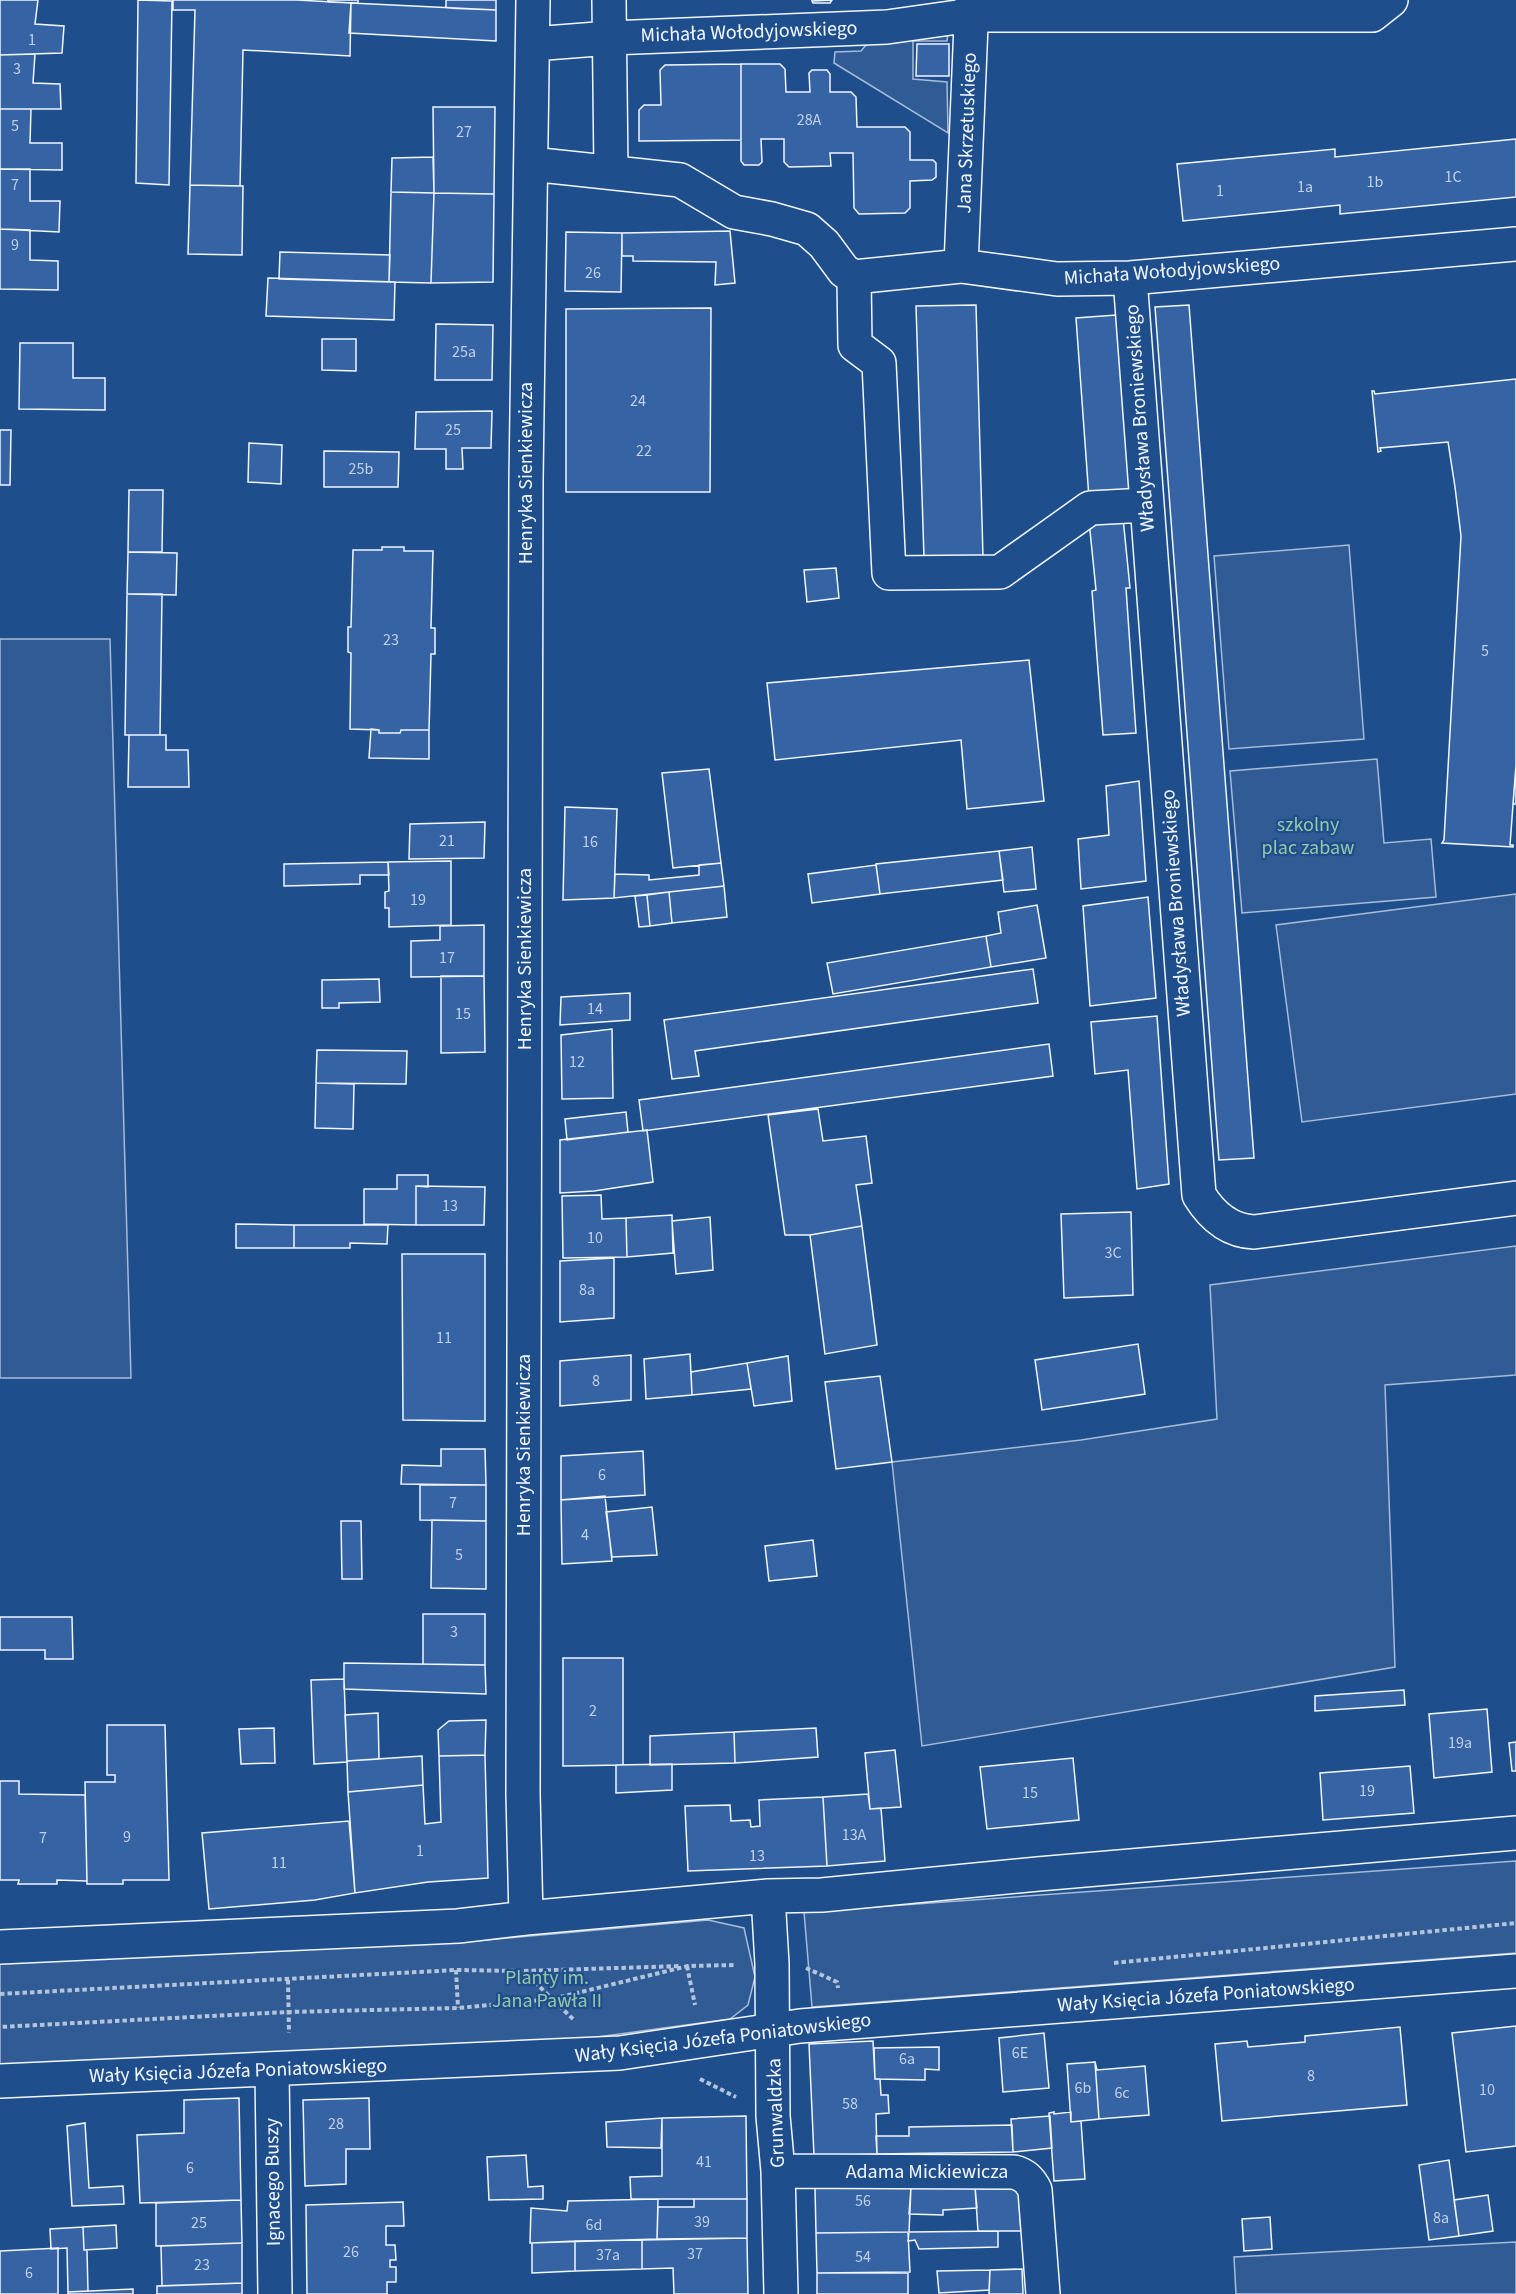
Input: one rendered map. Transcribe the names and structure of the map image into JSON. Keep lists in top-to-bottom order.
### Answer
{
  "streets": {
    "street": [
      "Michała Wołodyjowskiego",
      "Jana Skrzetuskiego",
      "Władysława Broniewskiego",
      "Henryka Sienkiewicza",
      "Wały Księcia Józefa Poniatowskiego",
      "Grunwaldzka",
      "Adama Mickiewicza",
      "Ignacego Buszy"
    ]
  },
  "crossings": [
    ["Michała Wołodyjowskiego", "Jana Skrzetuskiego"],
    ["Michała Wołodyjowskiego", "Władysława Broniewskiego"],
    ["Michała Wołodyjowskiego", "Henryka Sienkiewicza"],
    ["Wały Księcia Józefa Poniatowskiego", "Grunwaldzka"],
    ["Wały Księcia Józefa Poniatowskiego", "Ignacego Buszy"],
    ["Grunwaldzka", "Adama Mickiewicza"]
  ],
  "parks": ["szkolny plac zabaw", "Planty im. Jana Pawła II"],
  "house_numbers": [
    "1",
    "3",
    "28A",
    "5",
    "27",
    "1C",
    "1b",
    "7",
    "1a",
    "1",
    "9",
    "26",
    "25a",
    "24",
    "25",
    "22",
    "25b",
    "23",
    "5",
    "21",
    "16",
    "19",
    "17",
    "14",
    "15",
    "12",
    "13",
    "10",
    "3C",
    "8a",
    "11",
    "8",
    "6",
    "7",
    "4",
    "5",
    "3",
    "2",
    "19a",
    "19",
    "15",
    "13A",
    "9",
    "7",
    "1",
    "13",
    "11",
    "6E",
    "6a",
    "8",
    "6b",
    "10",
    "6c",
    "58",
    "28",
    "41",
    "6",
    "56",
    "8a",
    "39",
    "25",
    "6d",
    "26",
    "37",
    "37a",
    "54",
    "23",
    "6"
  ]
}
